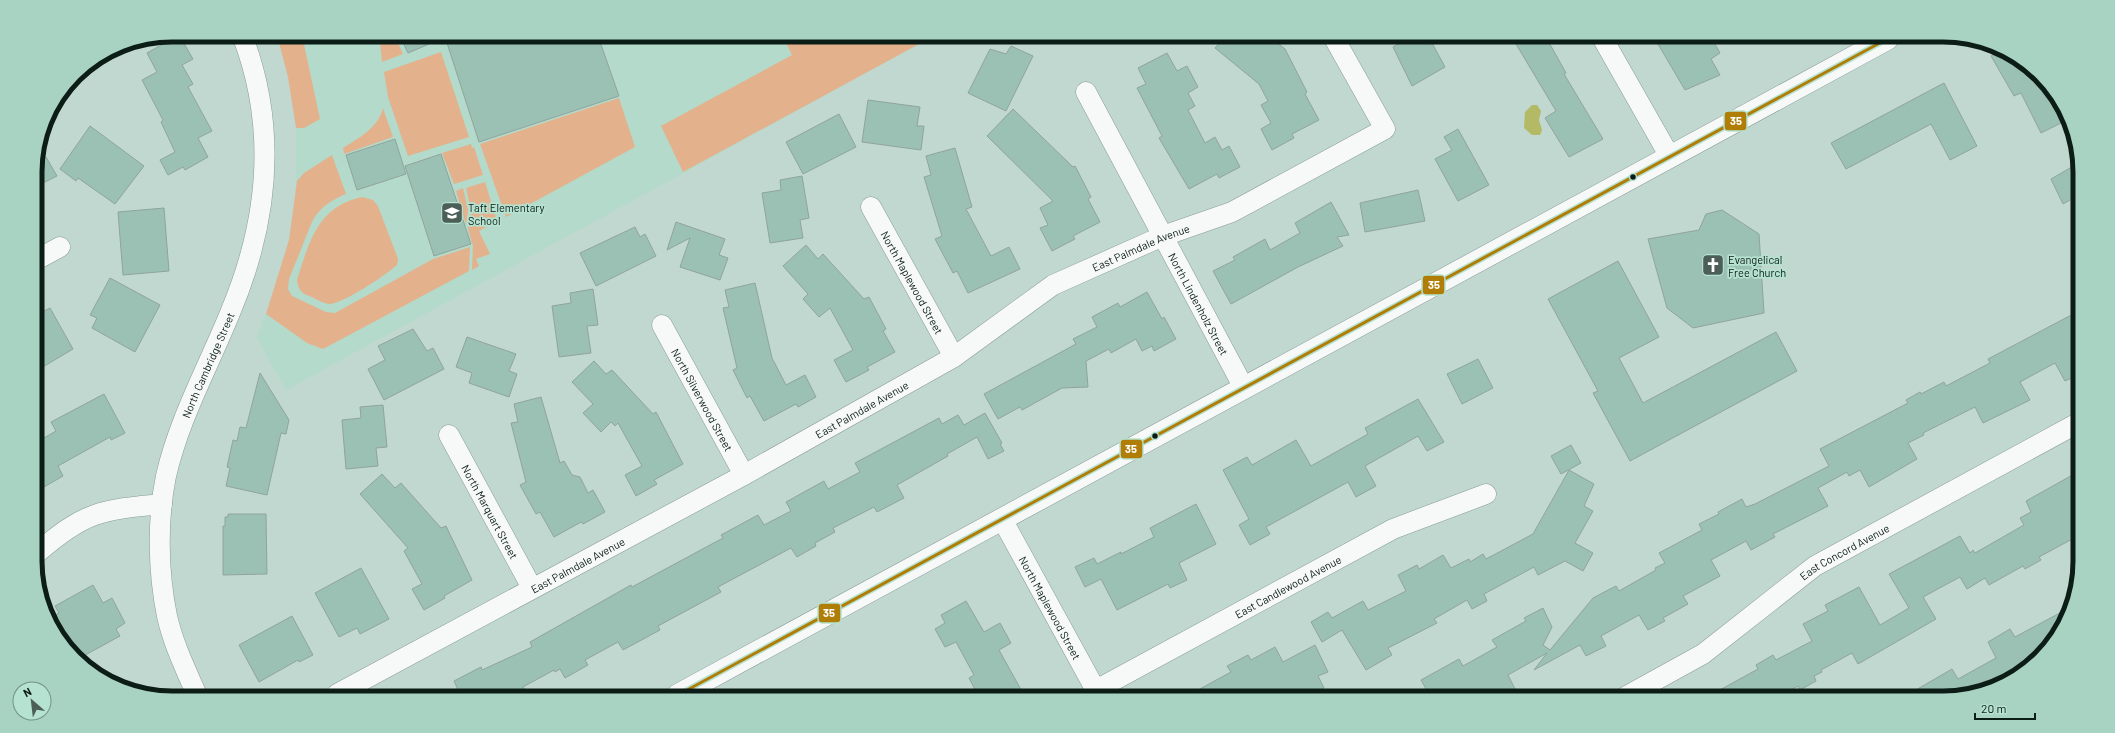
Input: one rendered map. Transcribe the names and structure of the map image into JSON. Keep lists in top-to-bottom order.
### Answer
{
  "streets": {
    "street": [
      "East Palmdale Avenue",
      "North Maplewood Street",
      "North Lindenholz Street",
      "North Cambridge Street",
      "North Silverwood Street",
      "North Marquart Street",
      "East Concord Avenue",
      "East Candlewood Avenue"
    ]
  },
  "crossings": [
    ["East Palmdale Avenue", "North Maplewood Street"],
    ["East Palmdale Avenue", "North Lindenholz Street"],
    ["East Palmdale Avenue", "North Silverwood Street"],
    ["East Palmdale Avenue", "North Marquart Street"]
  ],
  "places": {
    "school or university": ["Taft Elementary School"],
    "church": ["Evangelical Free Church"]
  },
  "lines": ["transit line 35"],
  "scale_bar": "20 m",
  "north": "top left"
}
